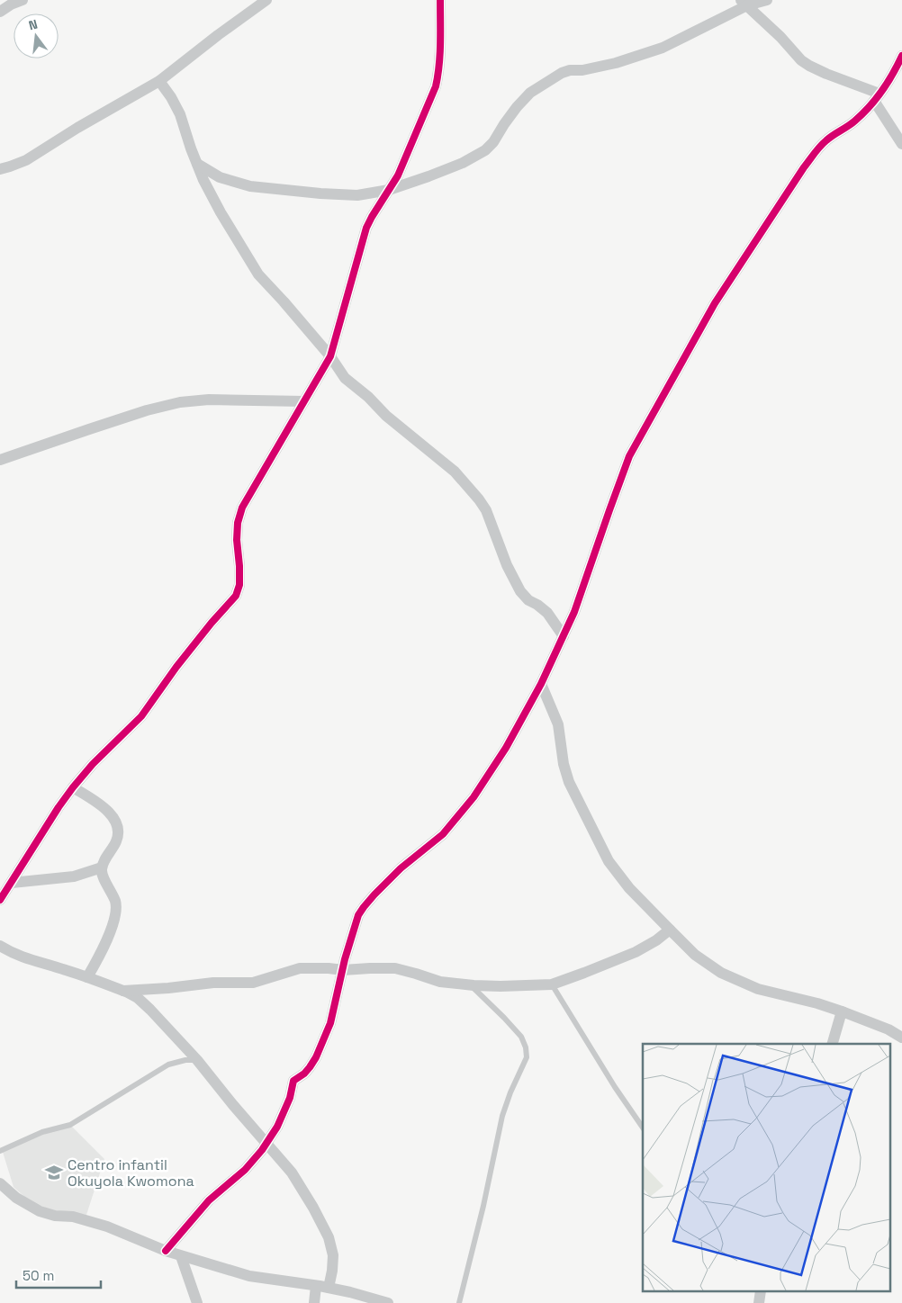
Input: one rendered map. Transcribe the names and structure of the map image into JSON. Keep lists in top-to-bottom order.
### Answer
{
  "places": {
    "school or university": ["Centro infantil Okuyola Kwomona"]
  },
  "scale_bar": "50 m",
  "north": "top"
}
